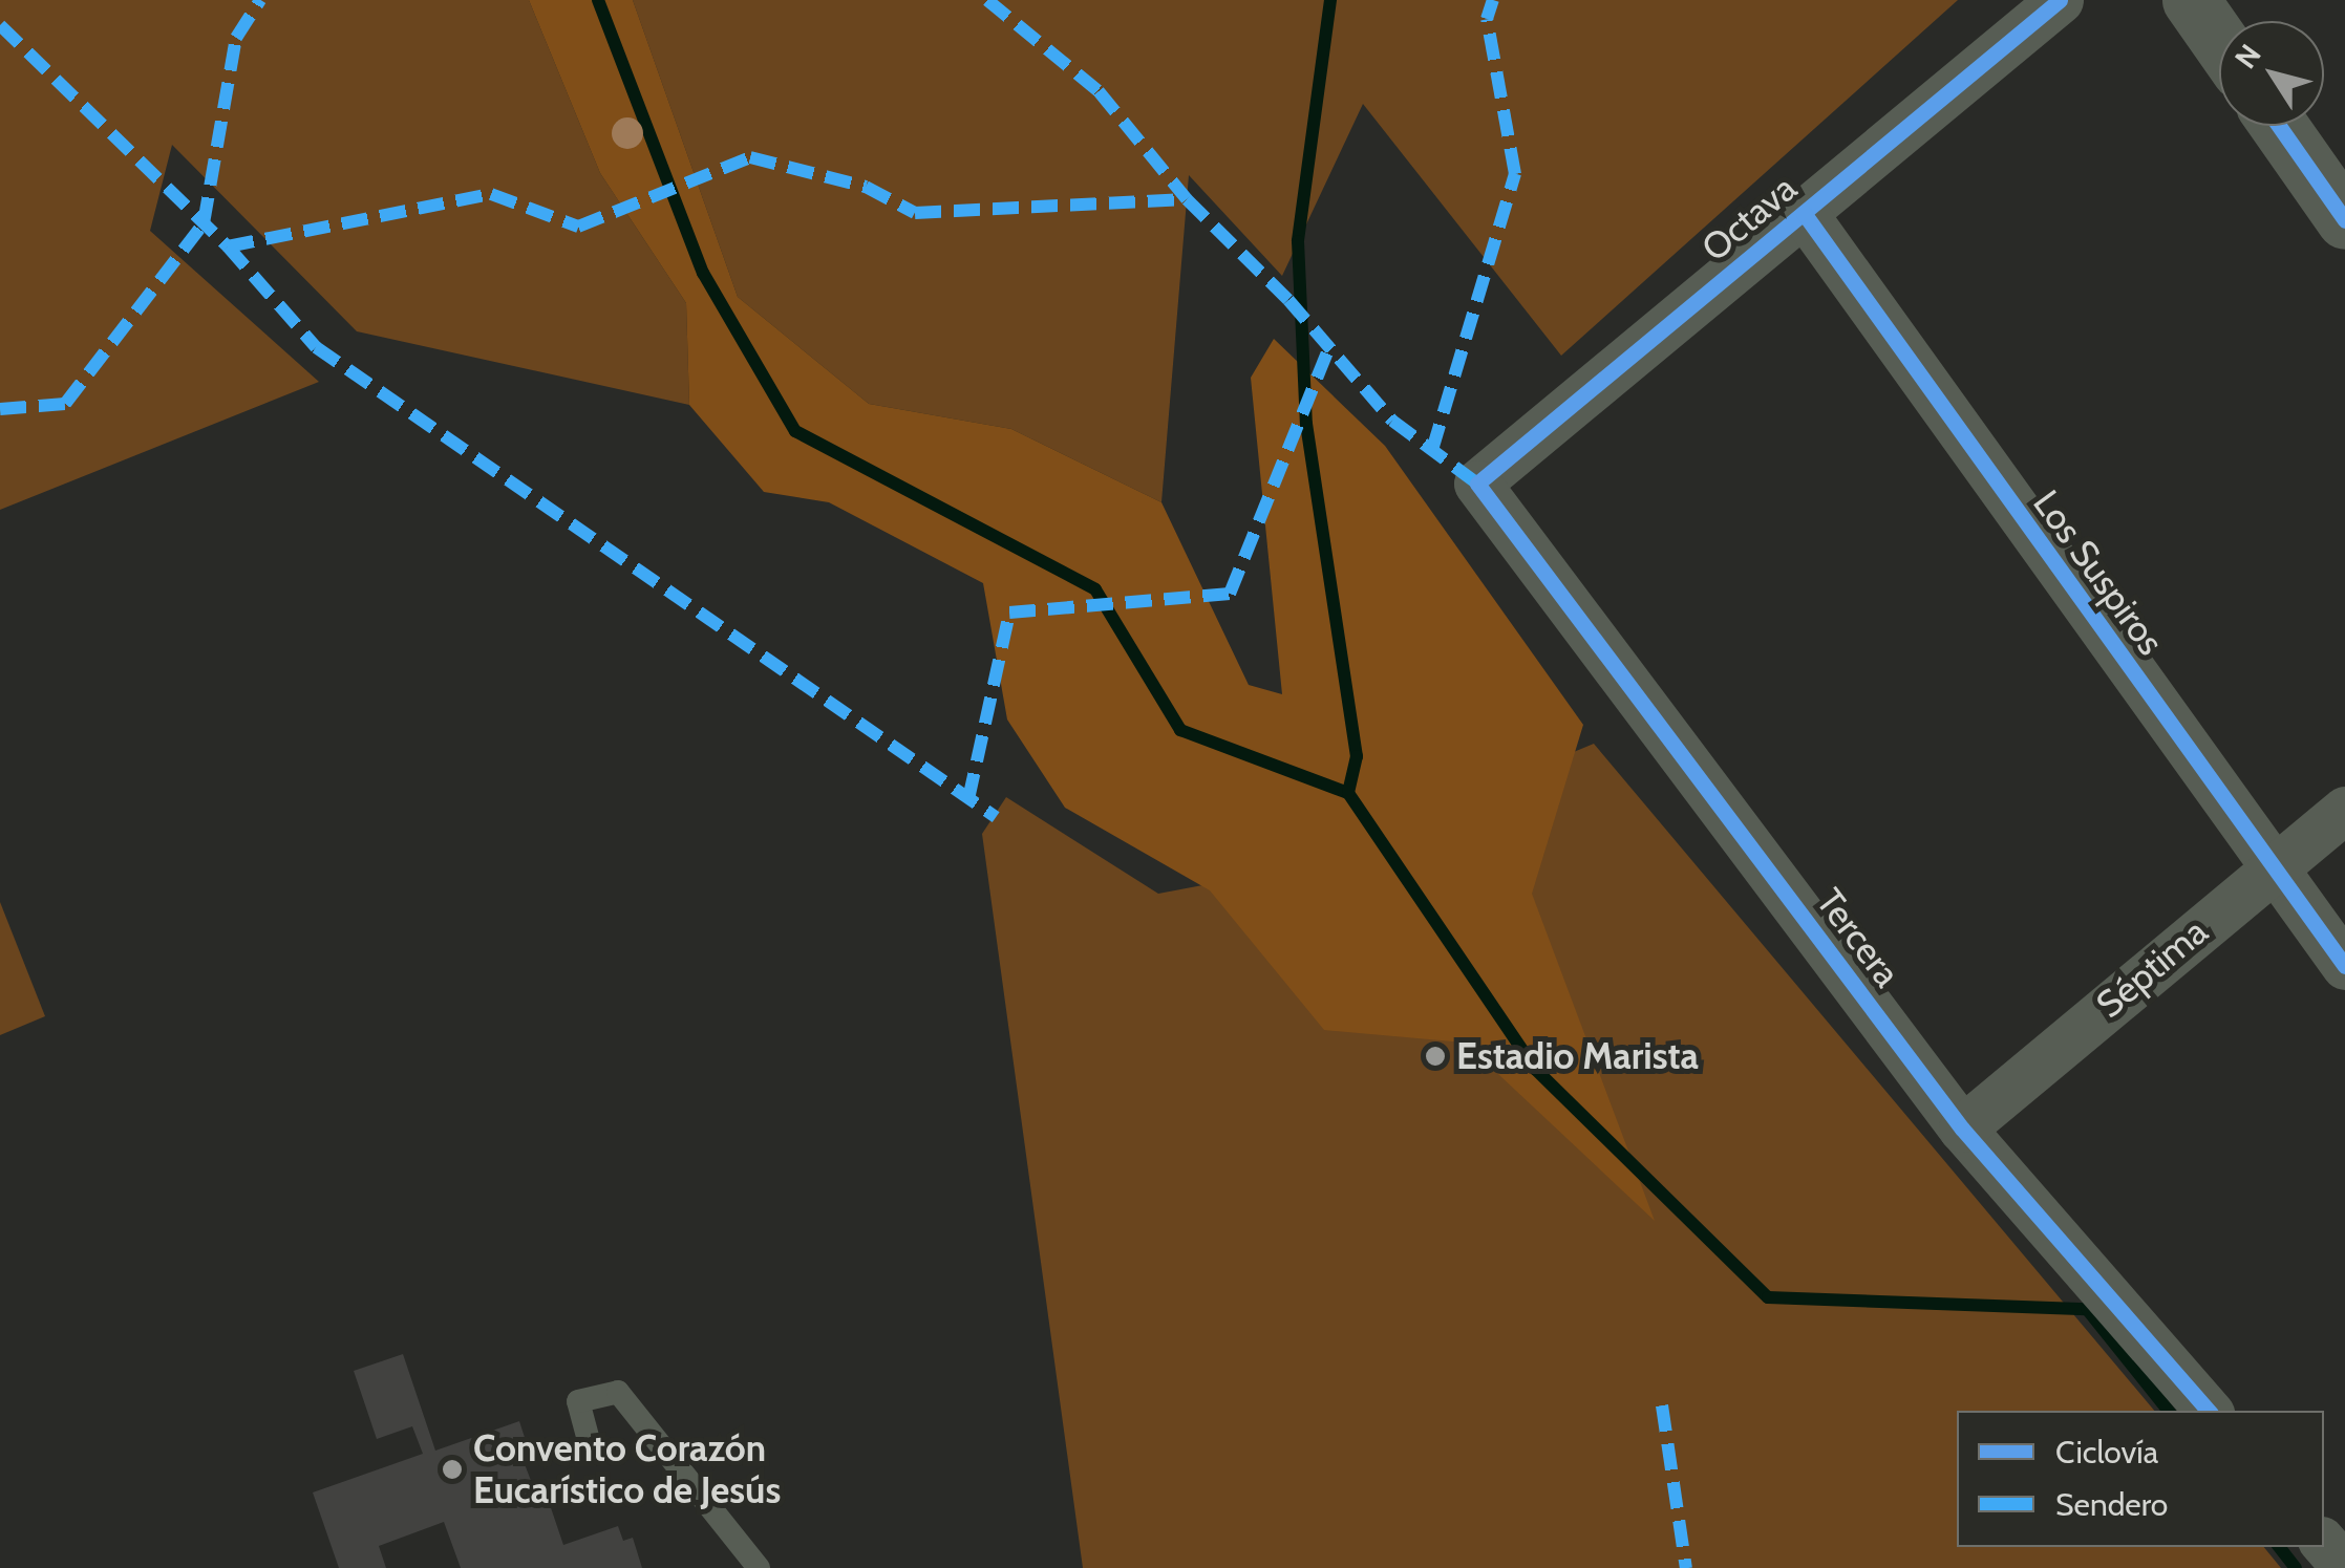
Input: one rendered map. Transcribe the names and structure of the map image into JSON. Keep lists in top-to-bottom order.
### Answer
{
  "streets": {
    "street": [
      "Octava",
      "Los Suspiros",
      "Tercera",
      "Séptima"
    ]
  },
  "crossings": [
    ["Octava", "Los Suspiros"],
    ["Octava", "Tercera"],
    ["Los Suspiros", "Séptima"],
    ["Tercera", "Séptima"]
  ],
  "places": ["Estadio Marista", "Convento Corazón Eucarístico de Jesús"],
  "legend": ["Ciclovía", "Sendero"],
  "north": "top left"
}
